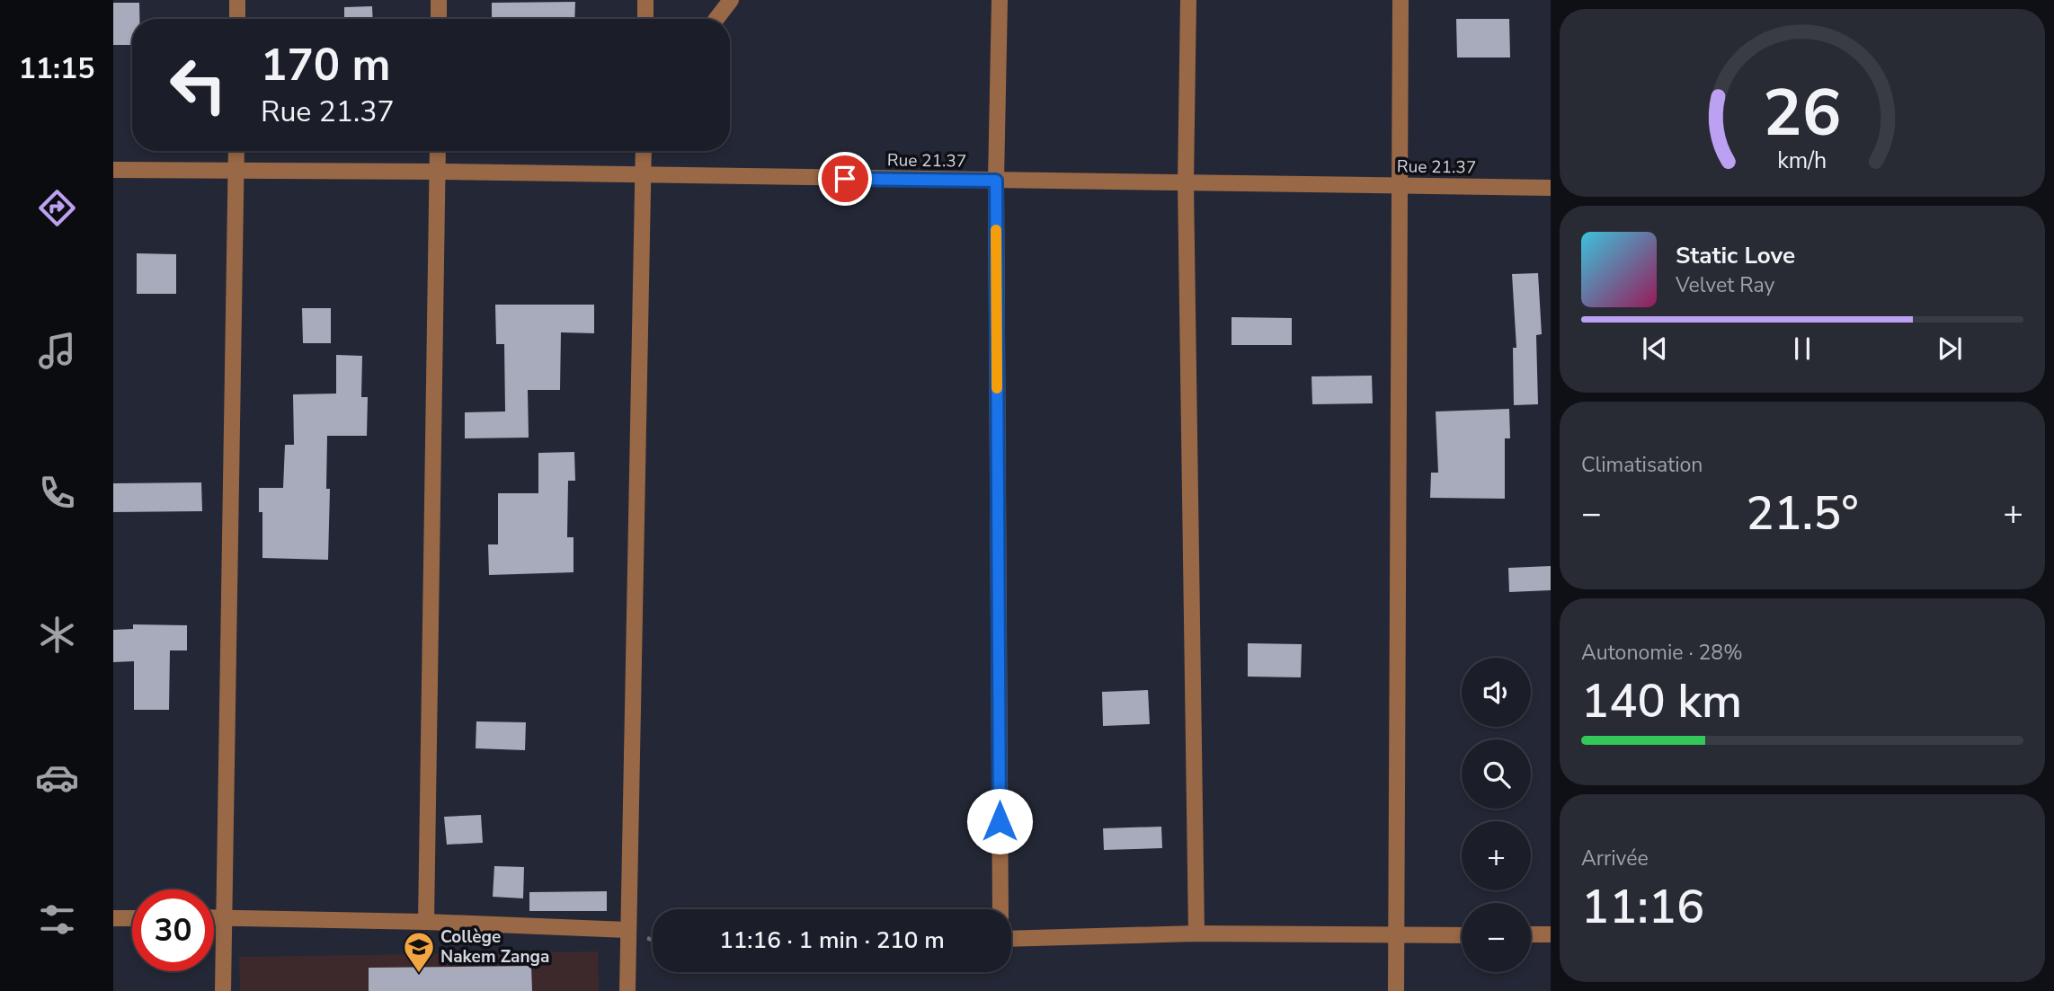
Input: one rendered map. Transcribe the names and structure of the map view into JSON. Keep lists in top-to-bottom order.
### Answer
{
  "streets": {
    "street": ["Rue 21.37"]
  },
  "places": {
    "school or university": ["Collège Nakem Zanga"]
  },
  "page": {
    "tabs": "11:15",
    "turn": ["170 m", "Rue 21.37"],
    "song": ["Static Love", "Velvet Ray"],
    "tile": [
      "Climatisation",
      ["Autonomie · 28%", "140 km"],
      ["Arrivée", "11:16"]
    ],
    "heat": ["−", "21.5°", "+"],
    "map_buttons": ["+", "−"],
    "limit": "30",
    "trip": "11:16 · 1 min · 210 m",
    "gauge": ["26", "km/h"]
  }
}
